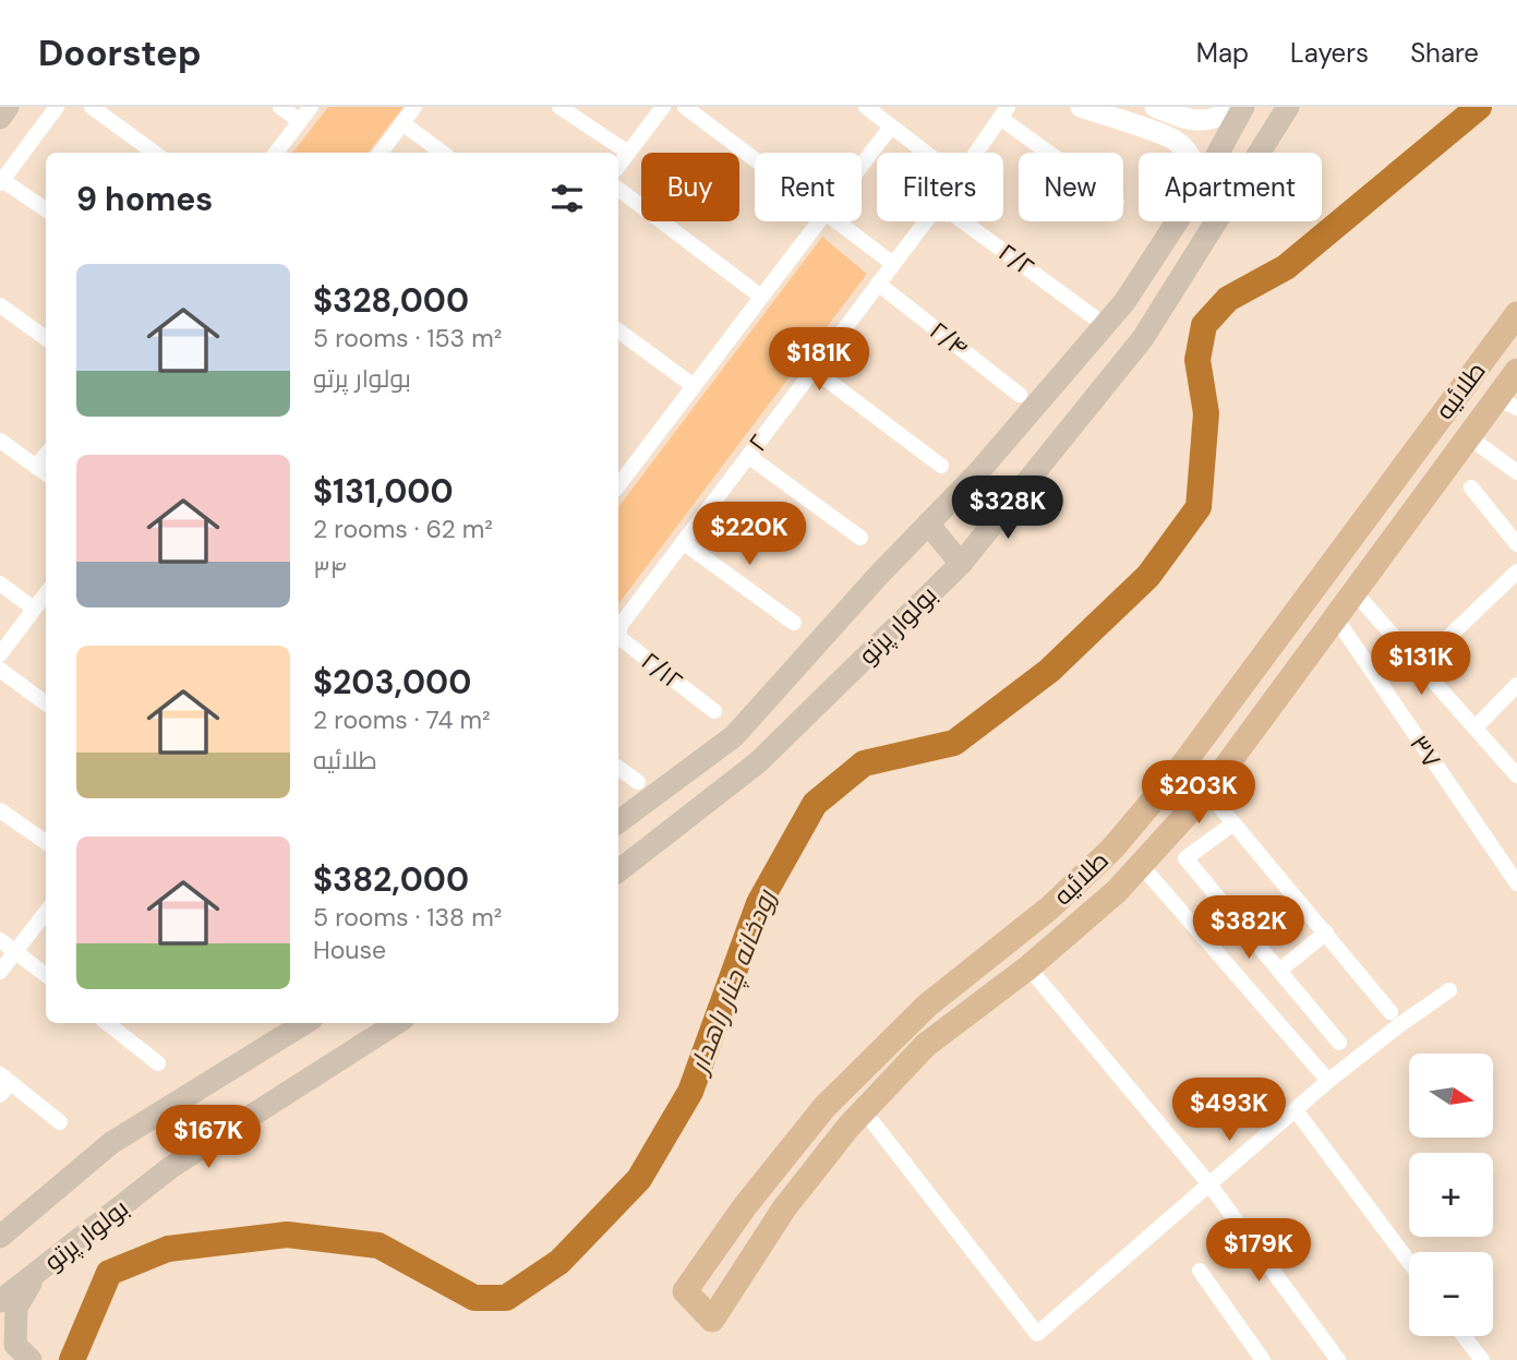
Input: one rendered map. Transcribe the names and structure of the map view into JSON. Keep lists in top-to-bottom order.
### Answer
{
  "streets": {
    "main road": ["طلائیه", "بولوار پرتو"],
    "street": [
      "۲/۲",
      "۲/۴",
      "۲",
      "۲/۱۲",
      "۳۷"
    ]
  },
  "crossings": [
    ["۲/۴", "۲"],
    ["طلائیه", "۳۷"]
  ],
  "water": ["رودخانه چنار راهدار"],
  "north": "right",
  "page": {
    "header": "Doorstep",
    "nav": ["Map", "Layers", "Share"],
    "chip": [
      "Buy",
      "Rent",
      "Filters",
      "New",
      "Apartment"
    ],
    "heading": "9 homes",
    "list": [
      {
        "name": "$328,000",
        "note": "5 rooms · 153 m² · بولوار پرتو"
      },
      {
        "name": "$131,000",
        "note": "2 rooms · 62 m² · ۳۴"
      },
      {
        "name": "$203,000",
        "note": "2 rooms · 74 m² · طلائیه"
      },
      {
        "name": "$382,000",
        "note": "5 rooms · 138 m² · House"
      }
    ],
    "price": [
      "$181K",
      "$328K",
      "$220K",
      "$131K",
      "$203K",
      "$382K",
      "$493K",
      "$167K",
      "$179K"
    ],
    "map_buttons": ["+", "−"]
  }
}
